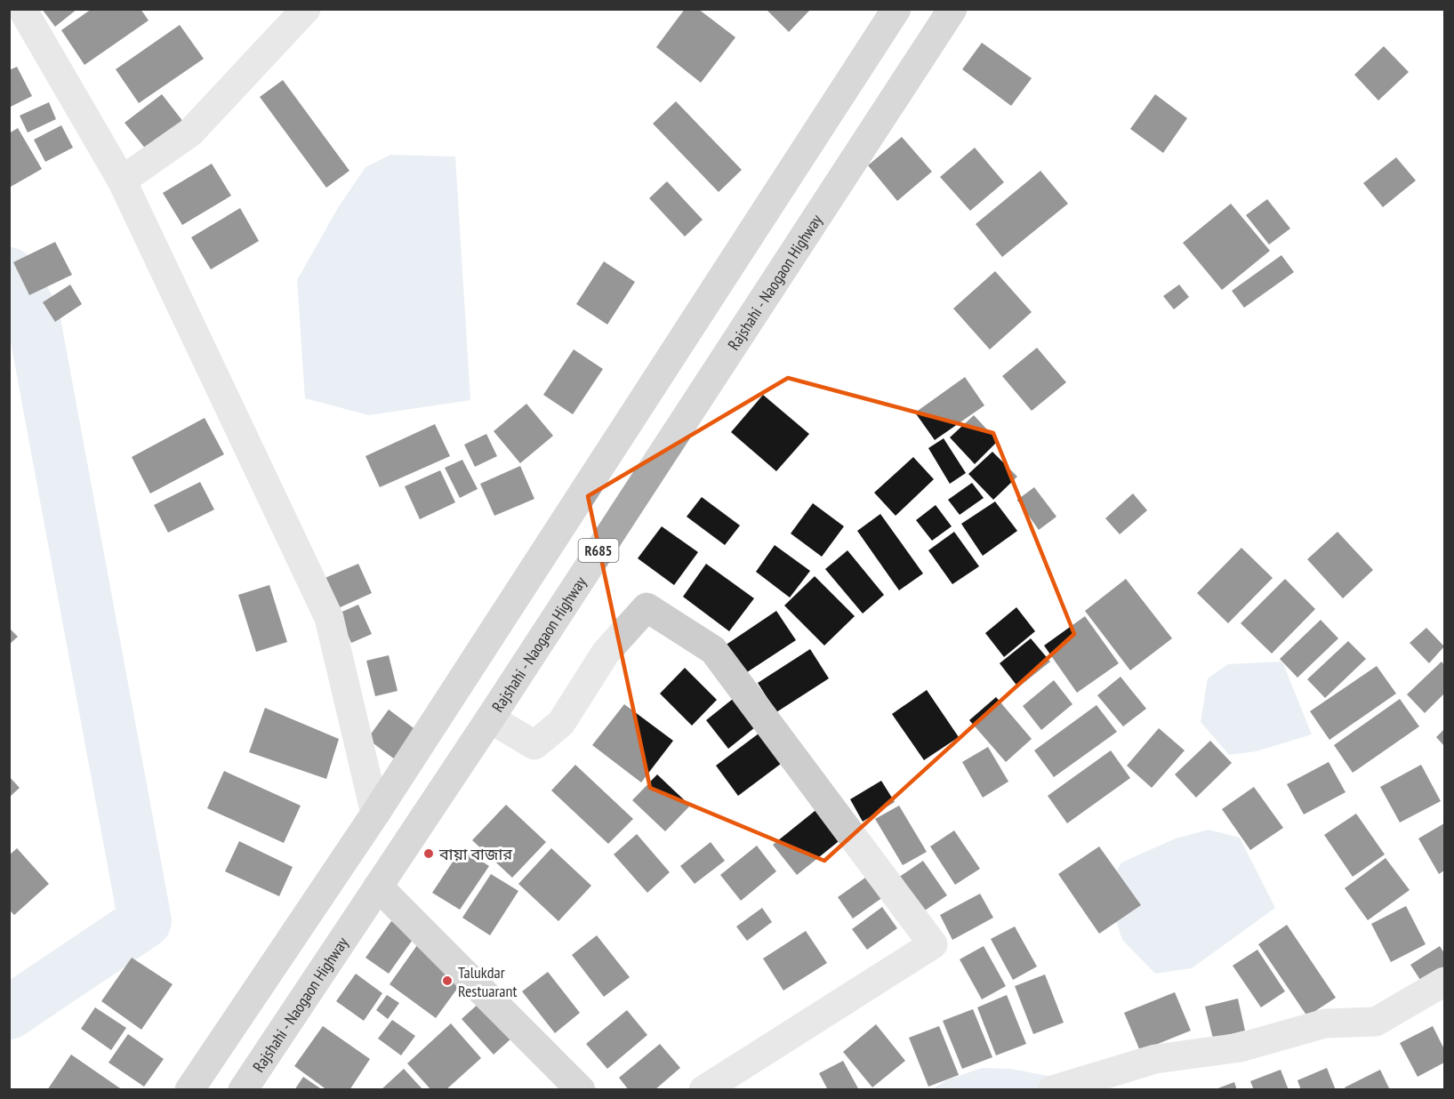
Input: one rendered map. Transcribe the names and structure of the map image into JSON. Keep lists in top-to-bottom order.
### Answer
{
  "streets": {
    "main road": ["Rajshahi - Naogaon Highway", "R685"]
  },
  "places": ["বায়া বাজার", "Talukdar Restuarant"]
}
